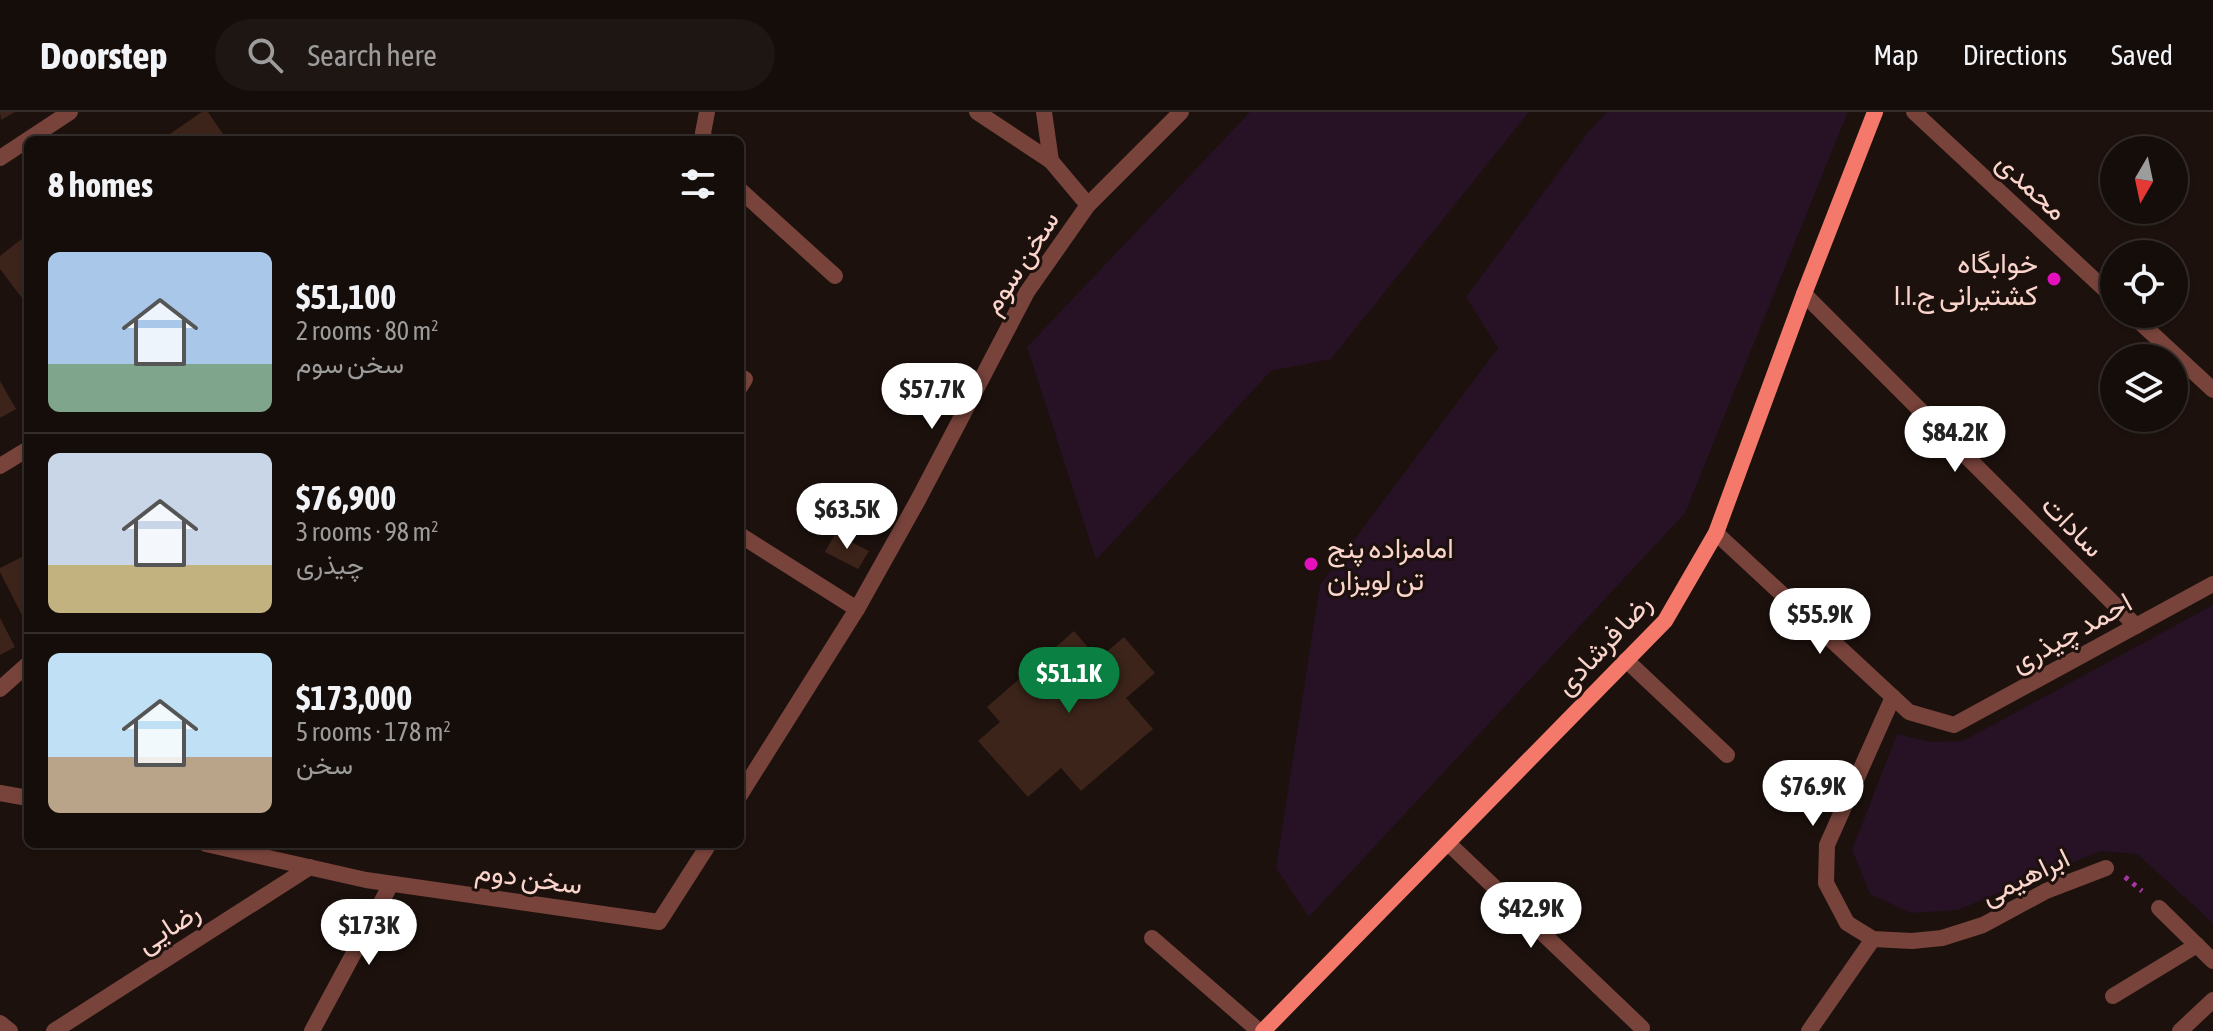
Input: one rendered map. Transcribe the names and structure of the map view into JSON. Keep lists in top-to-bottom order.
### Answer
{
  "streets": {
    "main road": ["رضا فرشادی"],
    "street": [
      "محمدی",
      "سخن سوم",
      "سادات",
      "احمد چیذری",
      "ابراهیمی",
      "سخن دوم",
      "رضایی"
    ]
  },
  "crossings": [
    ["سادات", "احمد چیذری"],
    ["سادات", "رضا فرشادی"],
    ["سخن دوم", "رضایی"]
  ],
  "places": ["خوابگاه کشتیرانی ج.ا.ا", "امامزاده پنج تن لویزان"],
  "north": "bottom",
  "page": {
    "header": "Doorstep",
    "search": "Search here",
    "nav": ["Map", "Directions", "Saved"],
    "heading": "8 homes",
    "list": [
      {
        "name": "$51,100",
        "note": "2 rooms · 80 m² · سخن سوم"
      },
      {
        "name": "$76,900",
        "note": "3 rooms · 98 m² · چیذری"
      },
      {
        "name": "$173,000",
        "note": "5 rooms · 178 m² · سخن"
      }
    ],
    "price": [
      "$57.7K",
      "$84.2K",
      "$63.5K",
      "$55.9K",
      "$51.1K",
      "$76.9K",
      "$42.9K",
      "$173K"
    ]
  }
}
